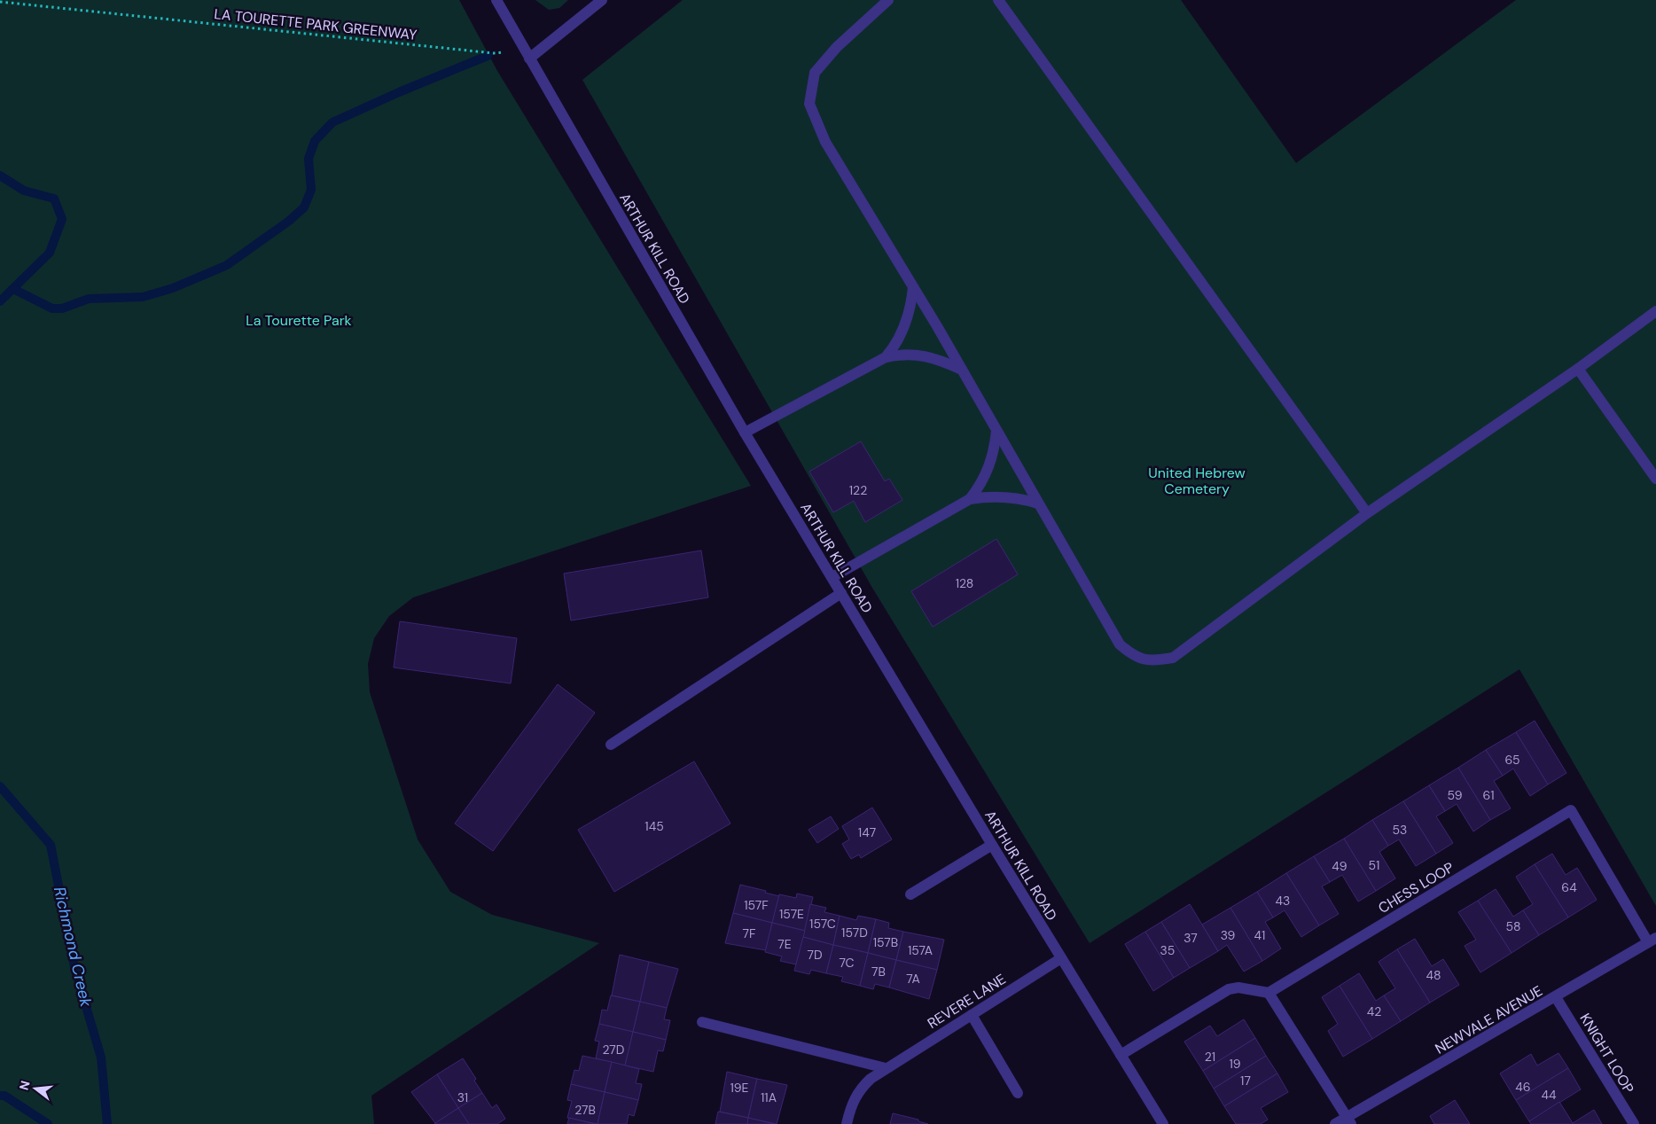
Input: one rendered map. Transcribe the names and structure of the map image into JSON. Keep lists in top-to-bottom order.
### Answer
{
  "streets": {
    "street": [
      "ARTHUR KILL ROAD",
      "CHESS LOOP",
      "REVERE LANE",
      "NEWVALE AVENUE",
      "KNIGHT LOOP"
    ],
    "path": ["LA TOURETTE PARK GREENWAY"]
  },
  "crossings": [
    ["LA TOURETTE PARK GREENWAY", "ARTHUR KILL ROAD"],
    ["ARTHUR KILL ROAD", "REVERE LANE"],
    ["CHESS LOOP", "NEWVALE AVENUE"],
    ["NEWVALE AVENUE", "KNIGHT LOOP"]
  ],
  "water": ["Richmond Creek"],
  "parks": ["La Tourette Park", "United Hebrew Cemetery"],
  "house_numbers": [
    "122",
    "128",
    "65",
    "59",
    "61",
    "145",
    "53",
    "147",
    "51",
    "49",
    "64",
    "43",
    "157F",
    "157E",
    "157C",
    "58",
    "157D",
    "7F",
    "39",
    "41",
    "37",
    "157B",
    "7E",
    "157A",
    "35",
    "7D",
    "7C",
    "7B",
    "48",
    "7A",
    "42",
    "27D",
    "21",
    "19",
    "17",
    "46",
    "19E",
    "44",
    "31",
    "11A",
    "27B"
  ],
  "north": "left"
}
